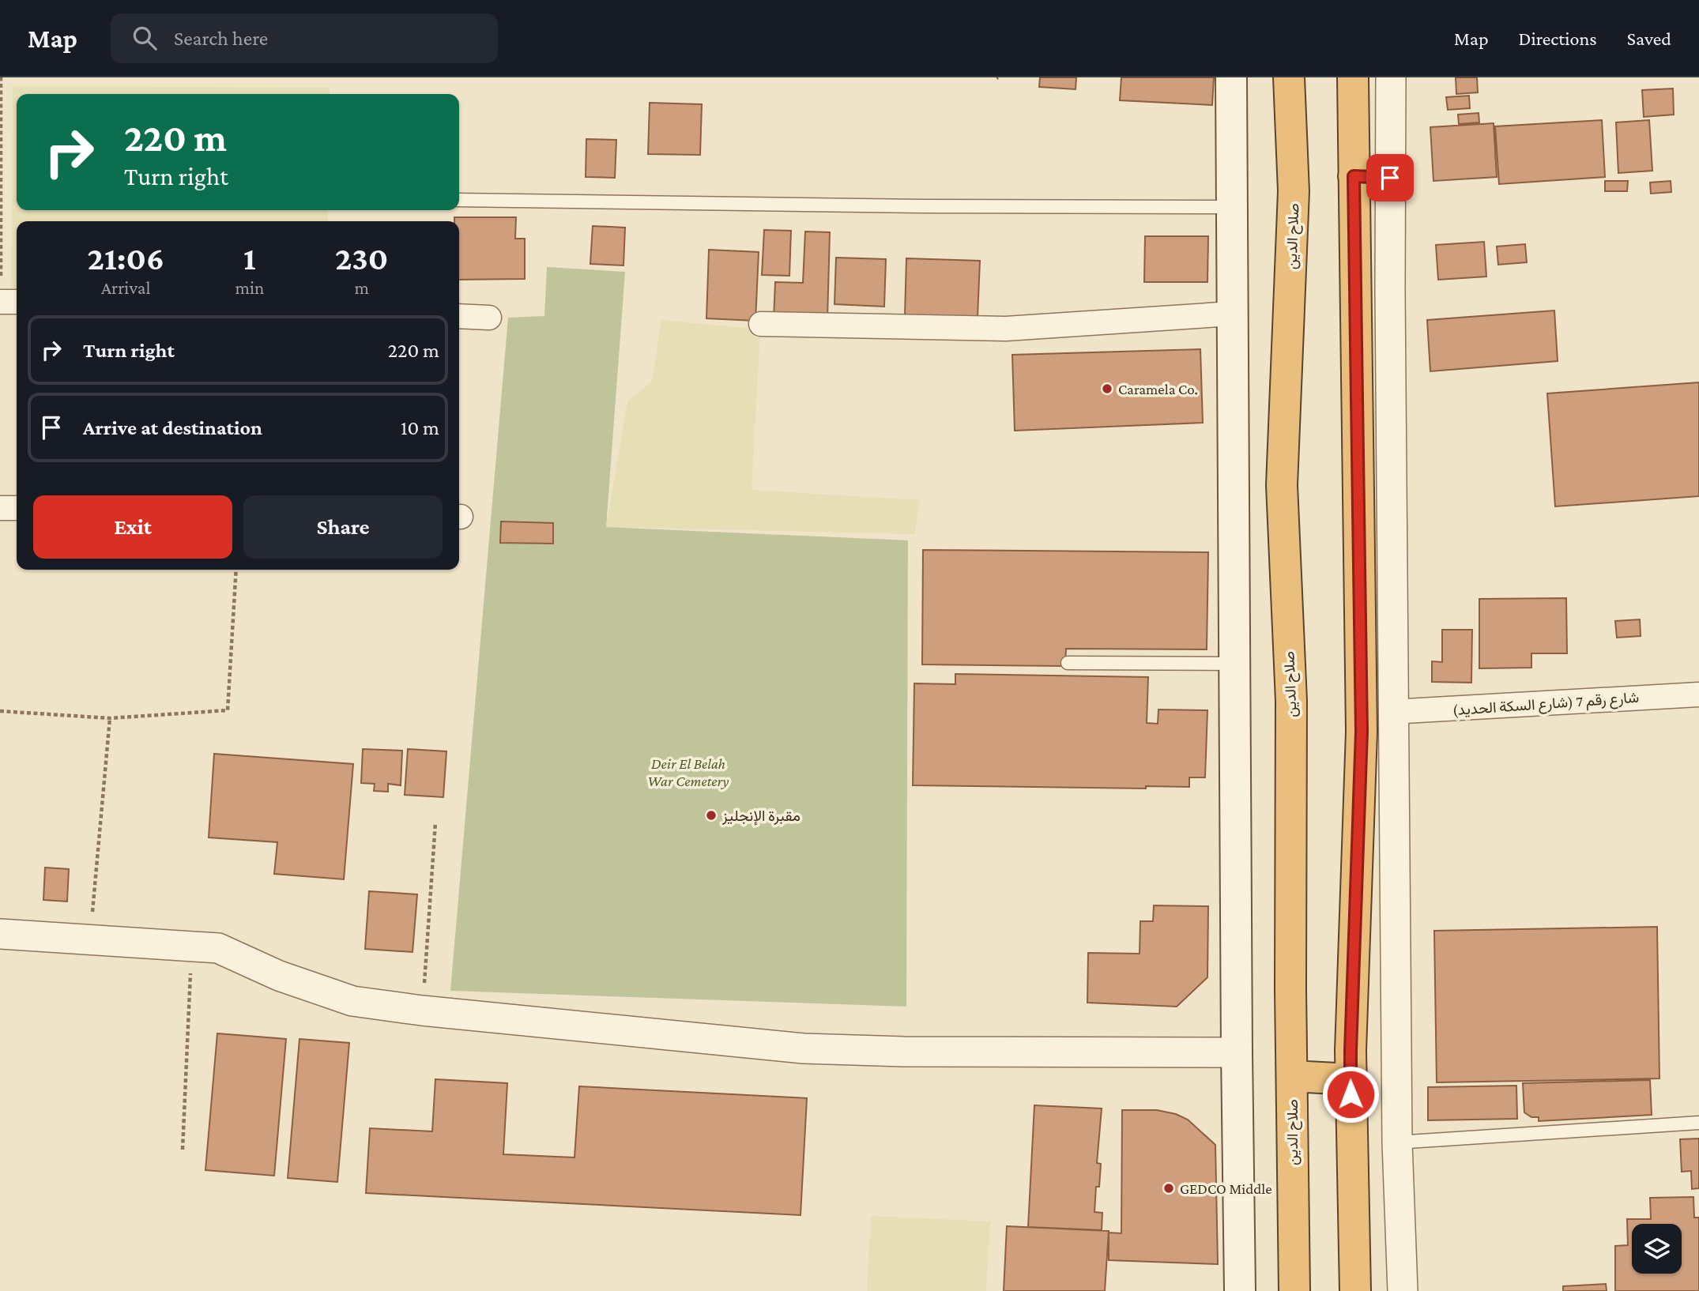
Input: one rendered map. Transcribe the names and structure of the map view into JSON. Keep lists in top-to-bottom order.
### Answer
{
  "streets": {
    "highway": ["صلاح الدين"],
    "street": ["شارع رقم 7 (شارع السكة الحديد)"]
  },
  "parks": ["Deir El Belah War Cemetery"],
  "places": ["Caramela Co.", "مقبرة الإنجليز", "GEDCO Middle"],
  "page": {
    "header": "Map",
    "search": "Search here",
    "nav": ["Map", "Directions", "Saved"],
    "turn": ["220 m", "Turn right"],
    "eta": [
      "21:06",
      "Arrival",
      "1",
      "min",
      "230",
      "m"
    ],
    "list": [
      {
        "name": "Turn right",
        "value": "220 m"
      },
      {
        "name": "Arrive at destination",
        "value": "10 m"
      }
    ],
    "buttons": ["Exit", "Share"]
  }
}
